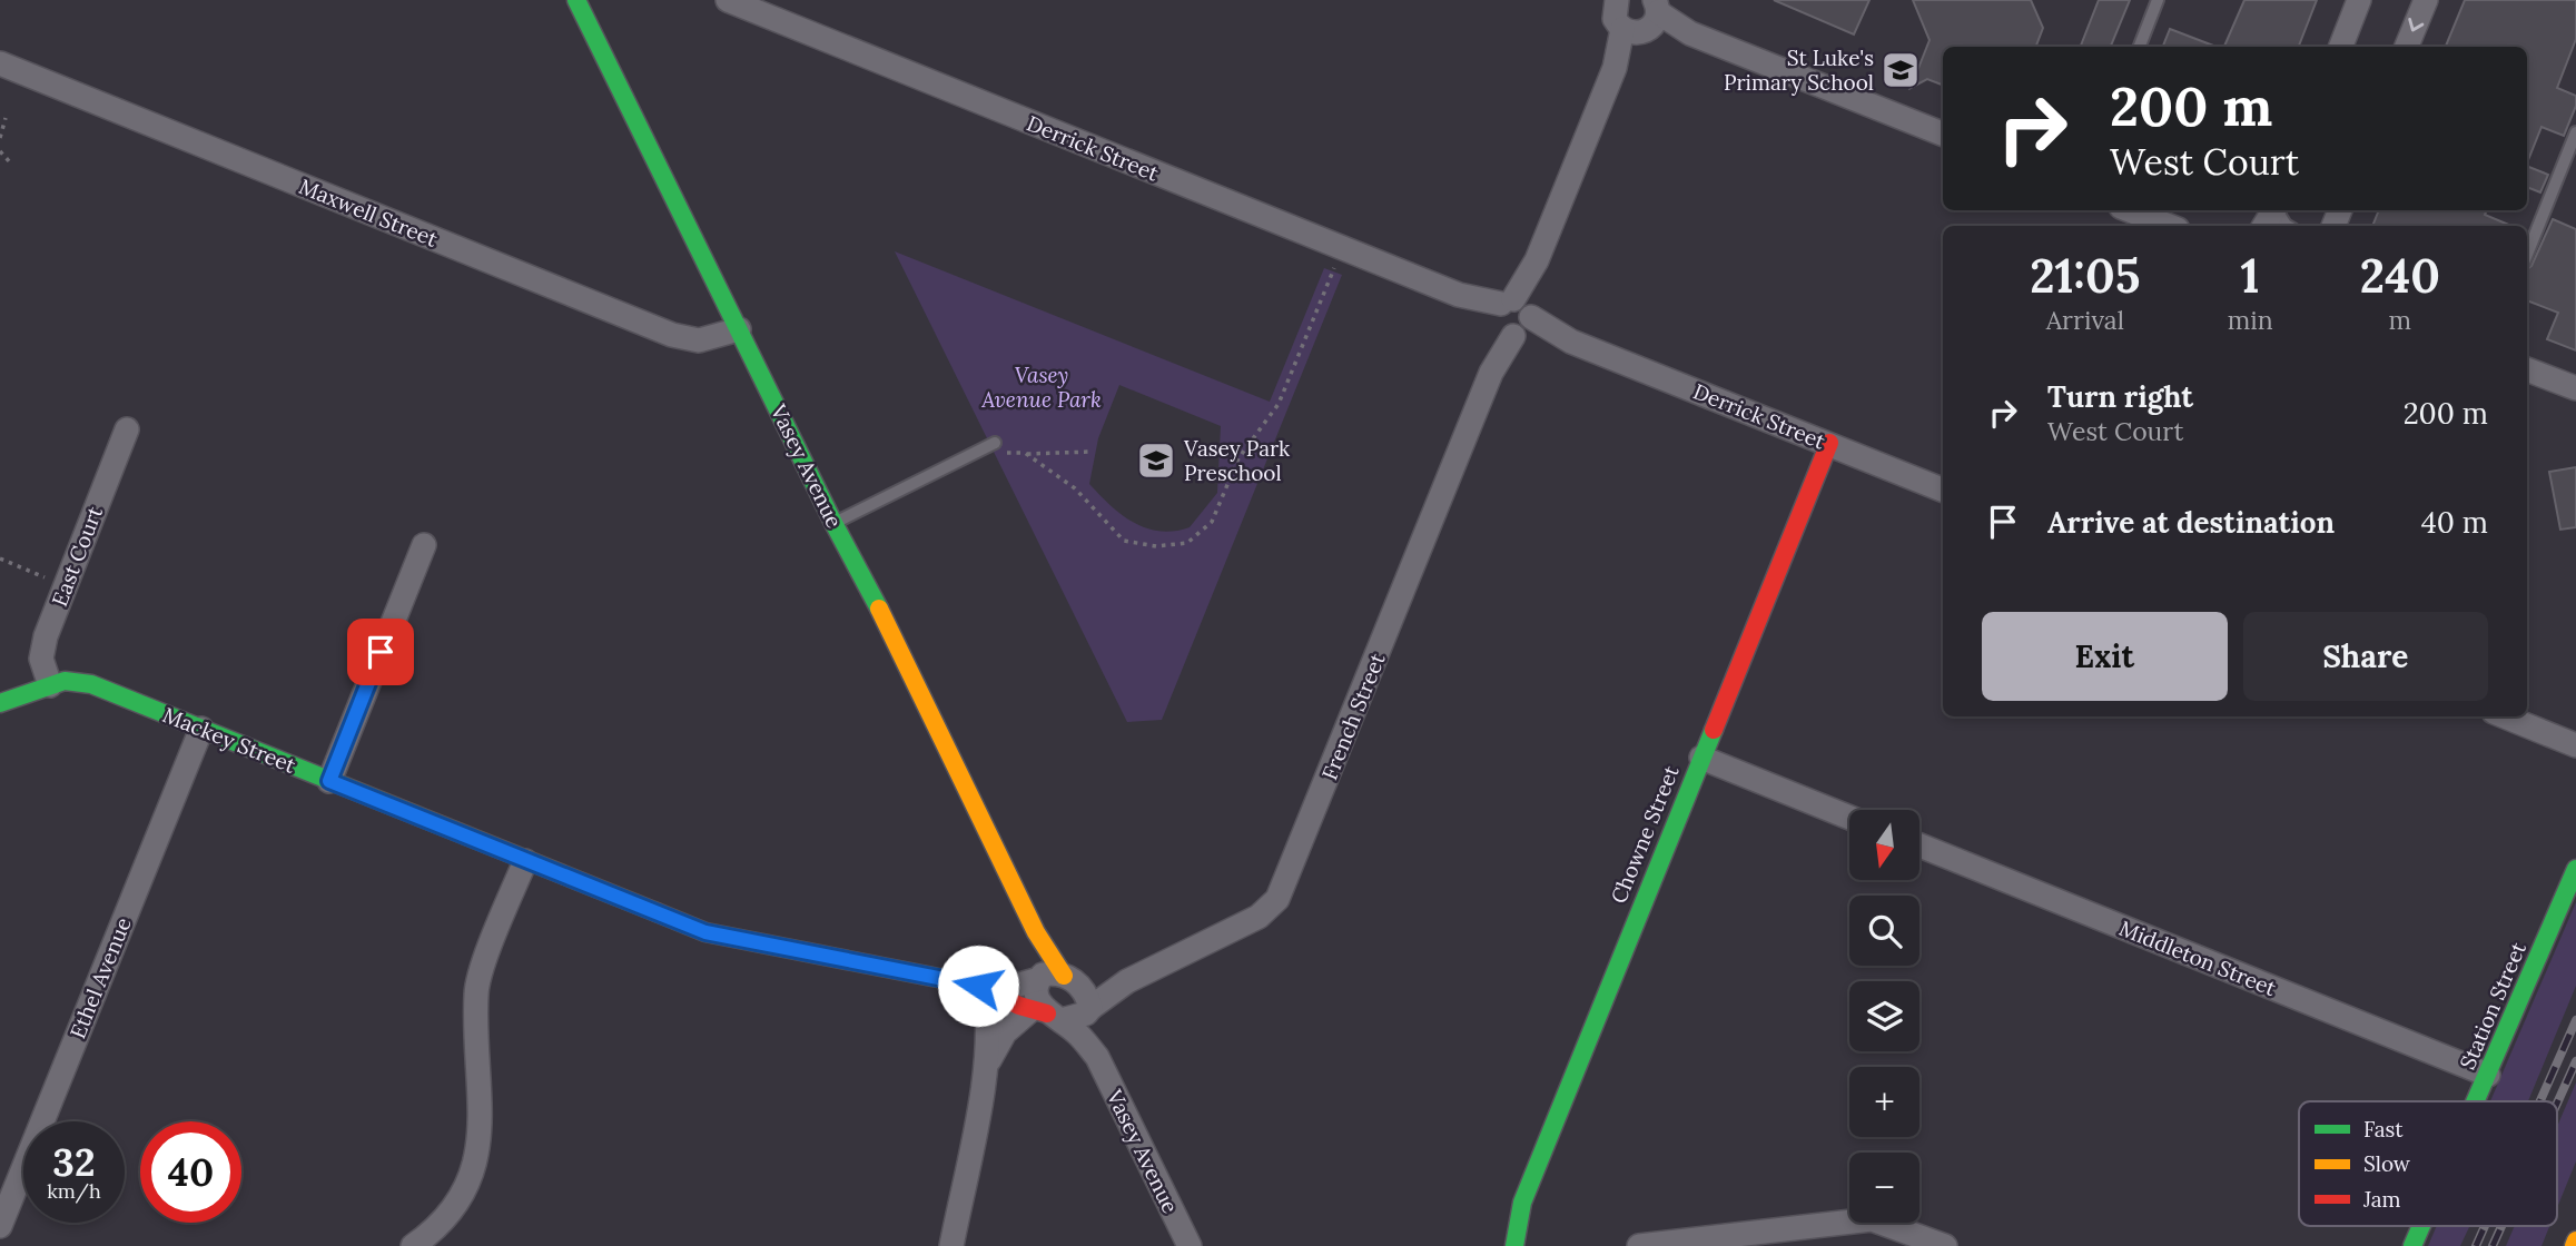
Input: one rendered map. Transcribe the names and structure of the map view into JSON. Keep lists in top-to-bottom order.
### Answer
{
  "streets": {
    "street": [
      "Derrick Street",
      "Maxwell Street",
      "Vasey Avenue",
      "East Court",
      "French Street",
      "Mackey Street",
      "Chowne Street",
      "Middleton Street",
      "Ethel Avenue",
      "Station Street"
    ]
  },
  "crossings": [
    ["Derrick Street", "French Street"],
    ["Derrick Street", "Chowne Street"],
    ["Maxwell Street", "Vasey Avenue"],
    ["Vasey Avenue", "French Street"],
    ["Vasey Avenue", "Mackey Street"],
    ["East Court", "Mackey Street"],
    ["French Street", "Mackey Street"],
    ["Mackey Street", "Ethel Avenue"],
    ["Middleton Street", "Station Street"]
  ],
  "parks": ["Vasey Avenue Park"],
  "places": {
    "school or university": ["St Luke's Primary School", "Vasey Park Preschool"]
  },
  "legend": ["Fast", "Slow", "Jam"],
  "north": "bottom",
  "page": {
    "turn": ["200 m", "West Court"],
    "eta": [
      "21:05",
      "Arrival",
      "1",
      "min",
      "240",
      "m"
    ],
    "list": [
      {
        "name": "Turn right",
        "note": "West Court",
        "value": "200 m"
      },
      {
        "name": "Arrive at destination",
        "value": "40 m"
      }
    ],
    "buttons": ["Exit", "Share"],
    "map_buttons": ["+", "−"],
    "speed": "32 km/h",
    "limit": "40"
  }
}
